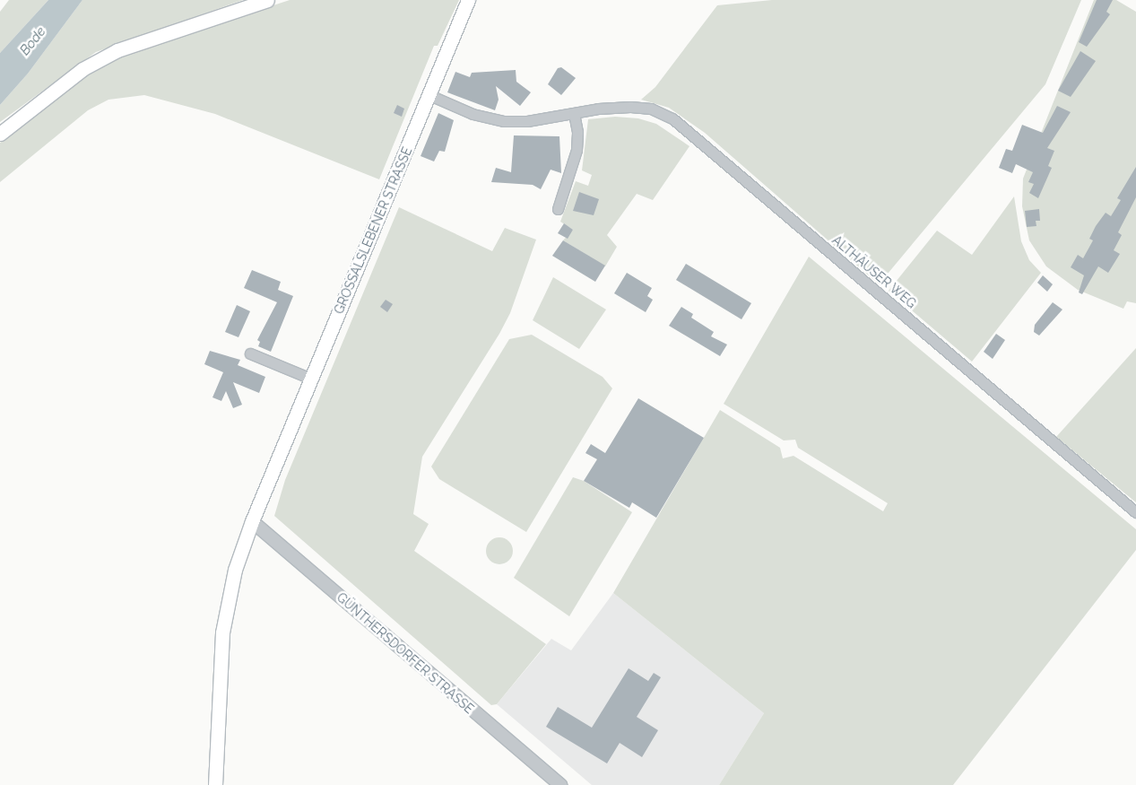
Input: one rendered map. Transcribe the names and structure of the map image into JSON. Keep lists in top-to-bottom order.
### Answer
{
  "streets": {
    "main road": ["GROSSALSLEBENER STRASSE"],
    "street": ["ALTHÄUSER WEG", "GÜNTHERSDORFER STRASSE"]
  },
  "crossings": [
    ["GROSSALSLEBENER STRASSE", "ALTHÄUSER WEG"],
    ["GROSSALSLEBENER STRASSE", "GÜNTHERSDORFER STRASSE"]
  ],
  "water": ["Bode"]
}
